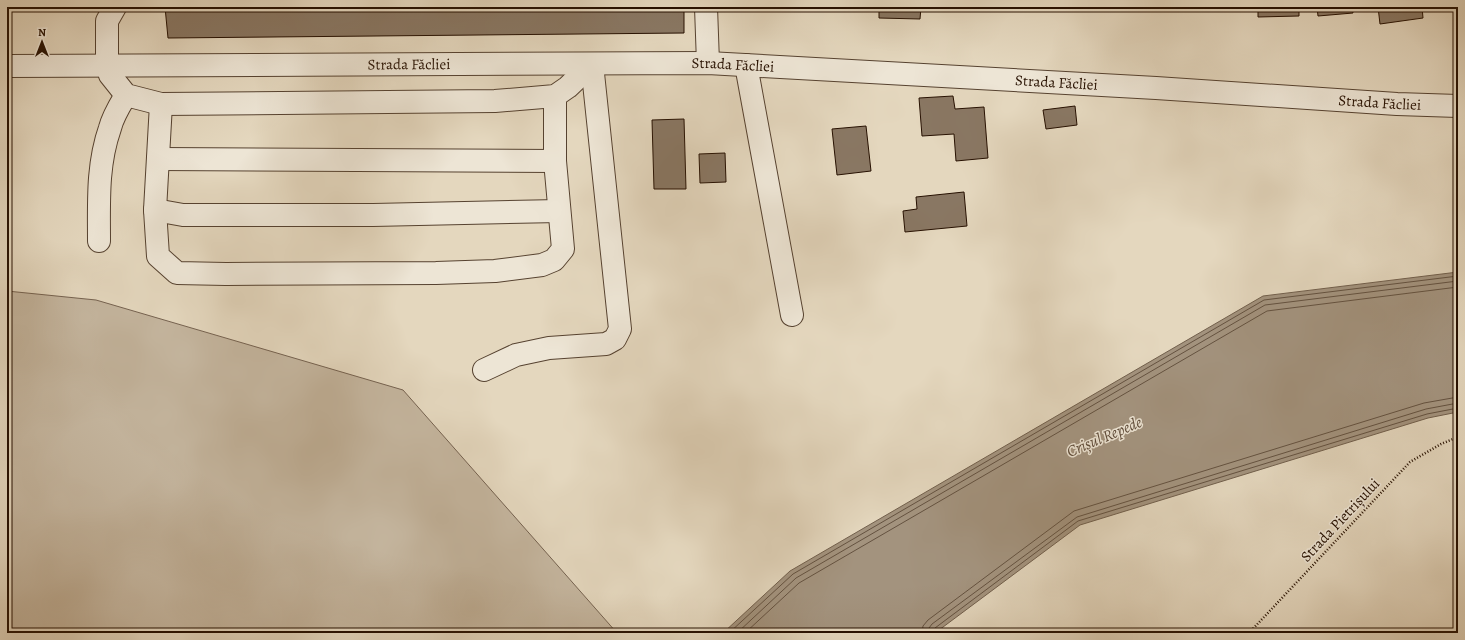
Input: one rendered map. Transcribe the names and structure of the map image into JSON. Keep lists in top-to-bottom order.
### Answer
{
  "streets": {
    "street": ["Strada Făcliei"],
    "path": ["Strada Pietrișului"]
  },
  "water": ["Crișul Repede"],
  "north": "top"
}
